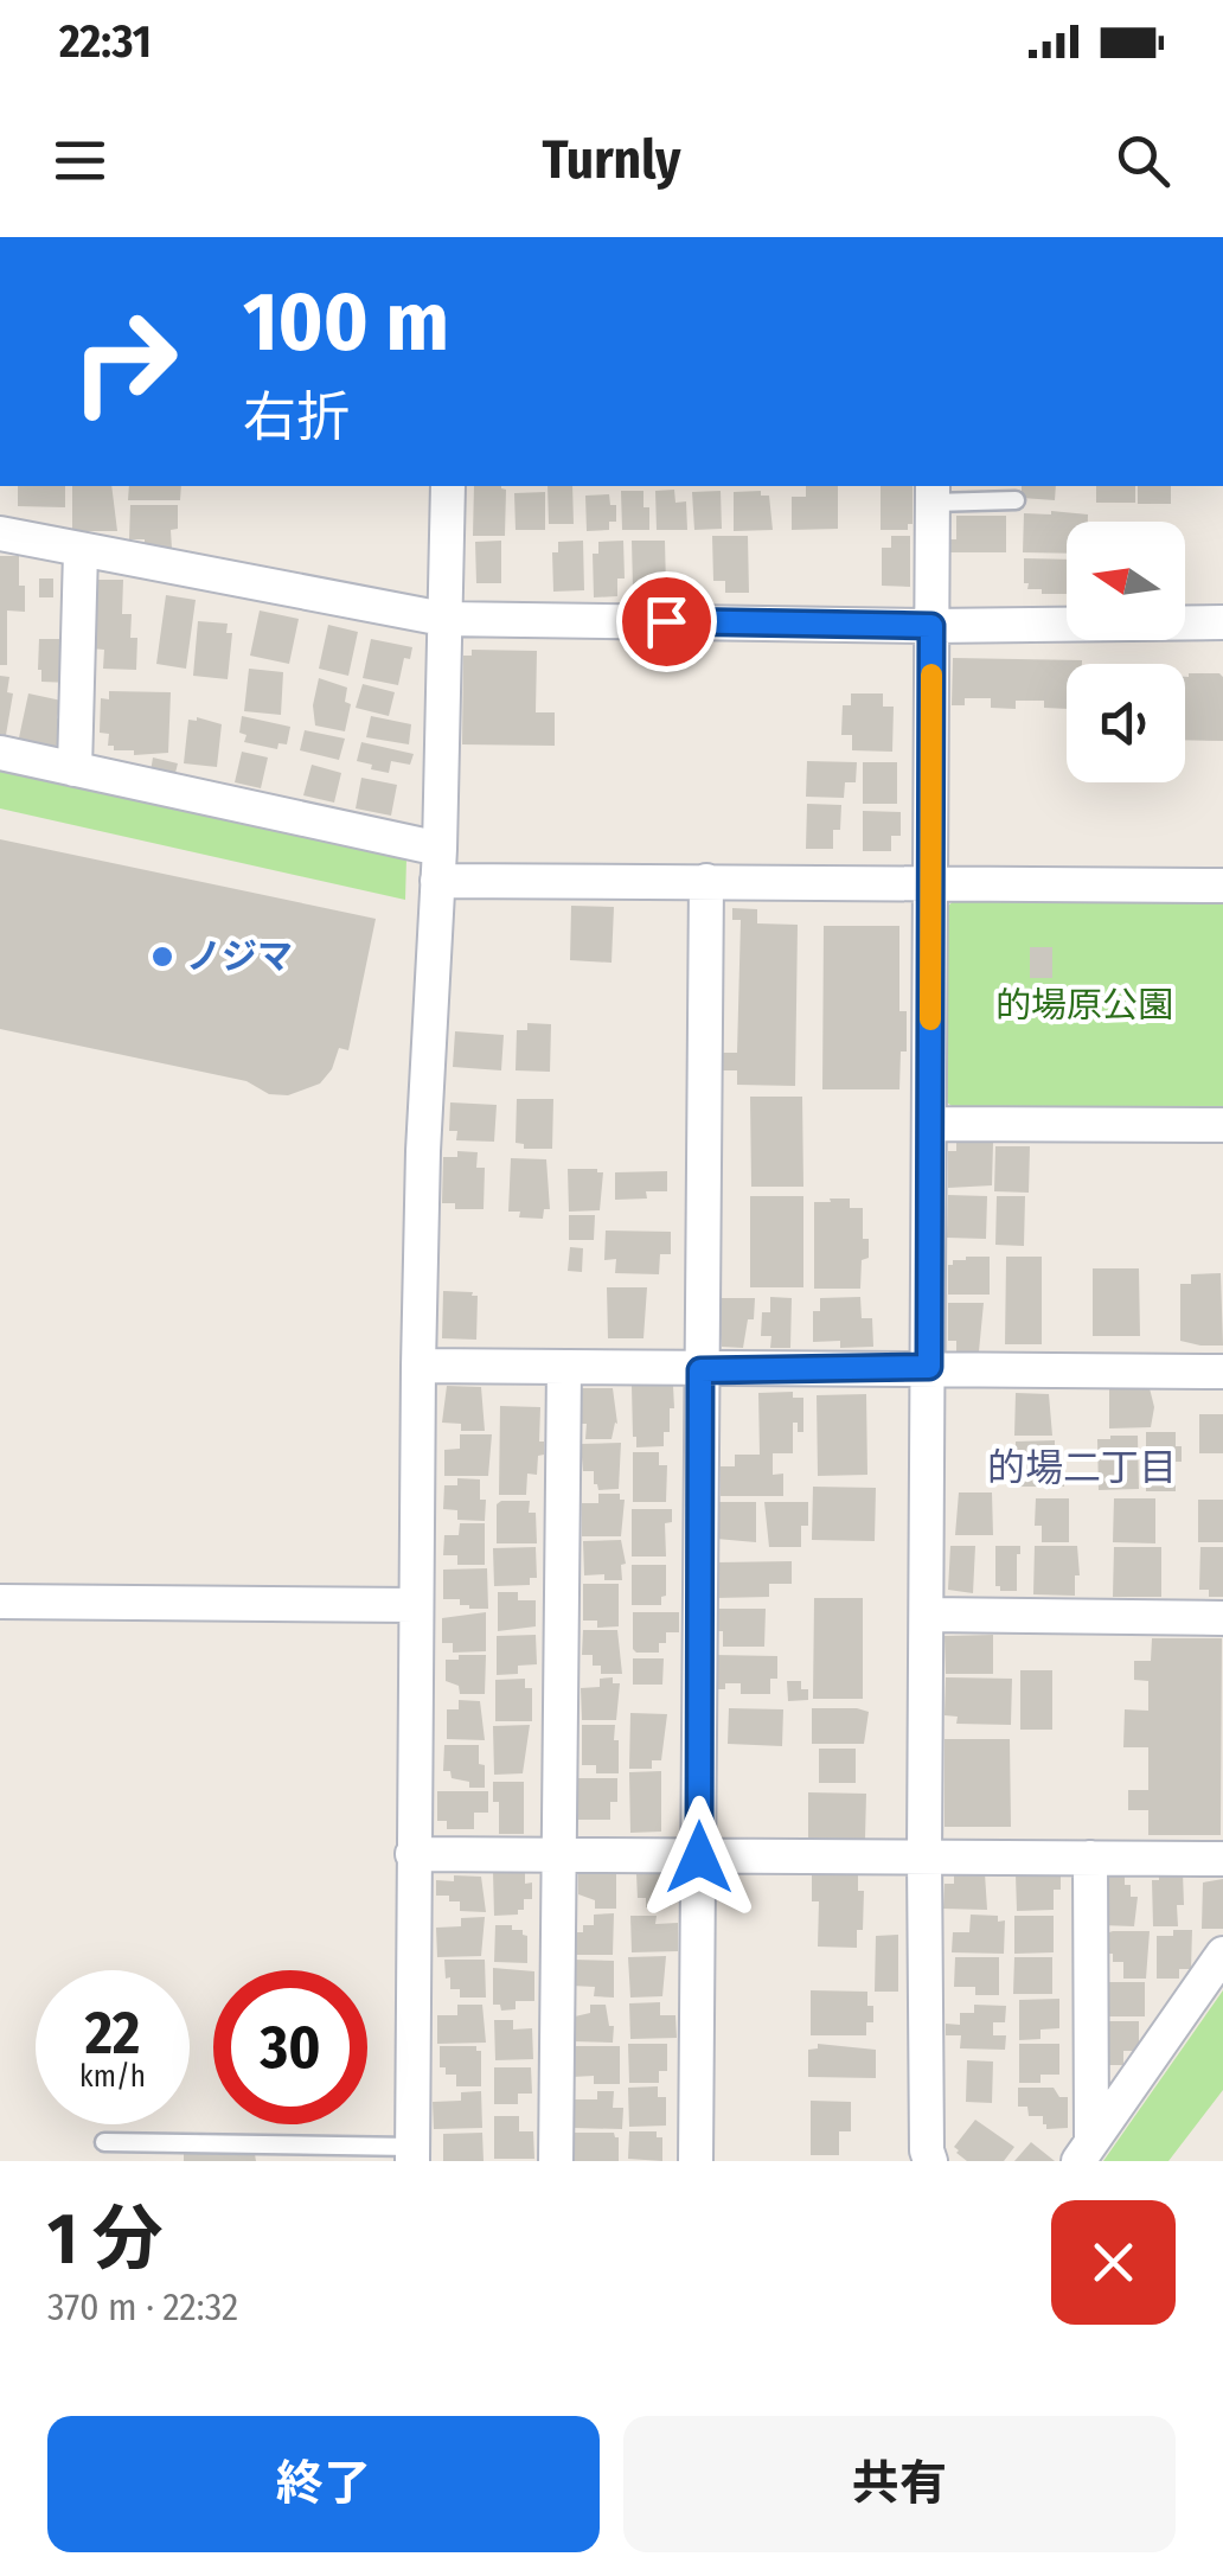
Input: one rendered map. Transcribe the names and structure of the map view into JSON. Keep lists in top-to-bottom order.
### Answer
{
  "districts": ["的場二丁目"],
  "parks": ["的場原公園"],
  "places": ["ノジマ"],
  "north": "left",
  "page": {
    "status": "22:31",
    "header": "Turnly",
    "turn": ["100 m", "右折"],
    "speed": "22 km/h",
    "limit": "30",
    "heading": ["1 分", "370 m · 22:32"],
    "buttons": ["終了", "共有"]
  }
}
